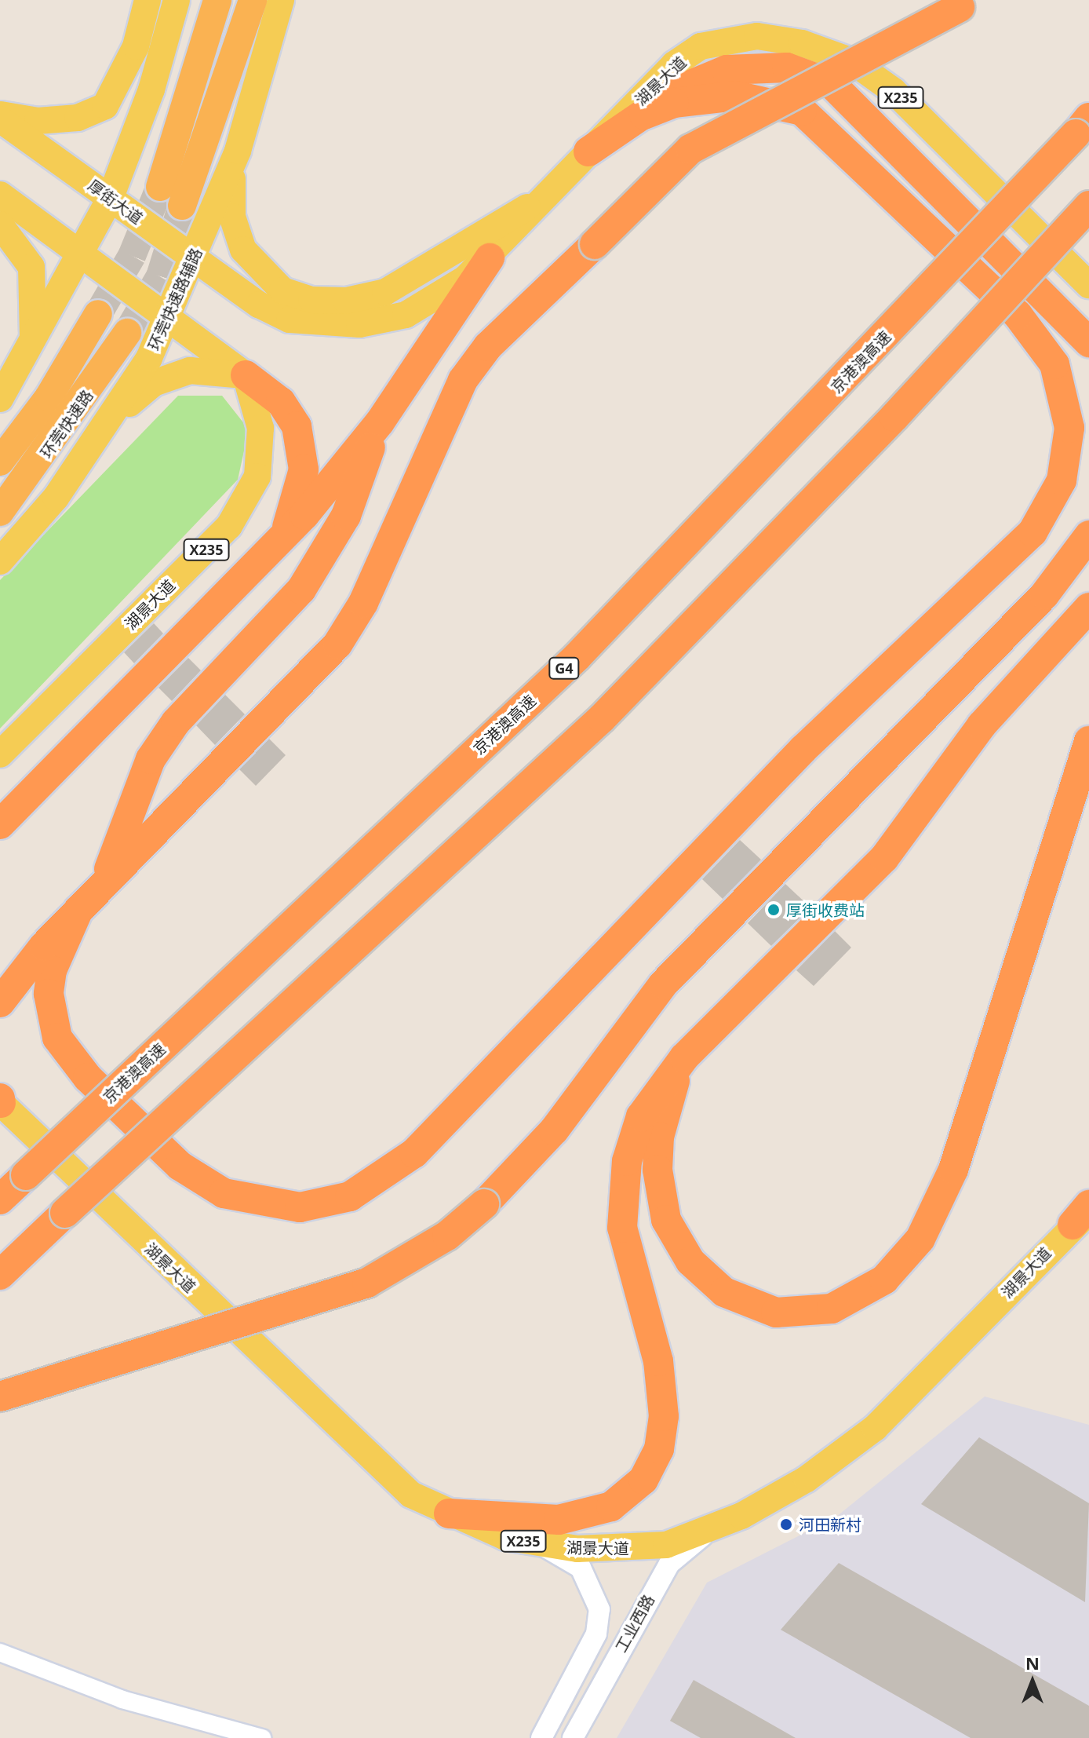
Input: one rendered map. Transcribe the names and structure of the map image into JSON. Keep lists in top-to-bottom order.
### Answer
{
  "streets": {
    "highway": ["京港澳高速", "环莞快速路", "G4"],
    "main road": [
      "湖景大道",
      "X235",
      "厚街大道",
      "环莞快速路辅路"
    ],
    "street": ["工业西路"]
  },
  "crossings": [
    ["湖景大道", "厚街大道"],
    ["湖景大道", "工业西路"],
    ["厚街大道", "环莞快速路辅路"]
  ],
  "places": ["厚街收费站", "河田新村"],
  "north": "top"
}
